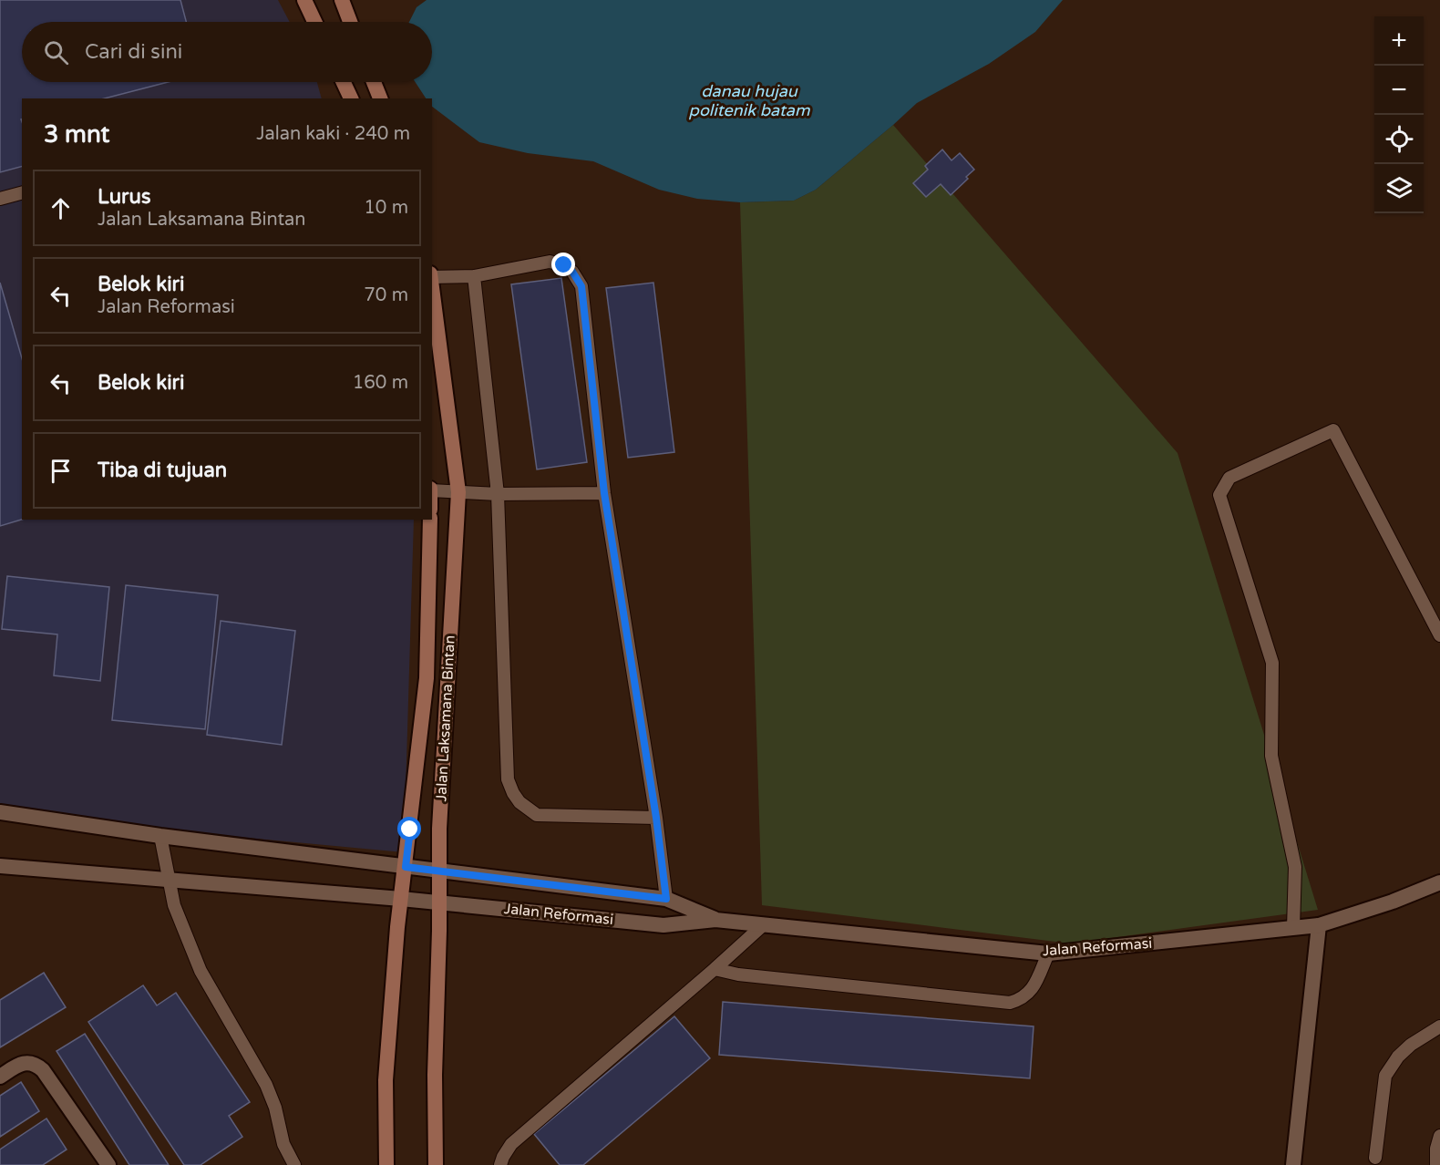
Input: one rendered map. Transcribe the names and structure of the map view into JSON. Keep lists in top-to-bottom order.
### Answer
{
  "streets": {
    "main road": ["Jalan Laksamana Bintan"],
    "street": ["Jalan Reformasi"]
  },
  "crossings": [
    ["Jalan Laksamana Bintan", "Jalan Reformasi"]
  ],
  "water": ["danau hujau politenik batam"],
  "page": {
    "map_buttons": ["+", "−"],
    "search": "Cari di sini",
    "heading": ["3 mnt", "Jalan kaki · 240 m"],
    "list": [
      ["Lurus", "Jalan Laksamana Bintan", "10 m"],
      ["Belok kiri", "Jalan Reformasi", "70 m"],
      ["Belok kiri", "160 m"],
      "Tiba di tujuan"
    ]
  }
}
